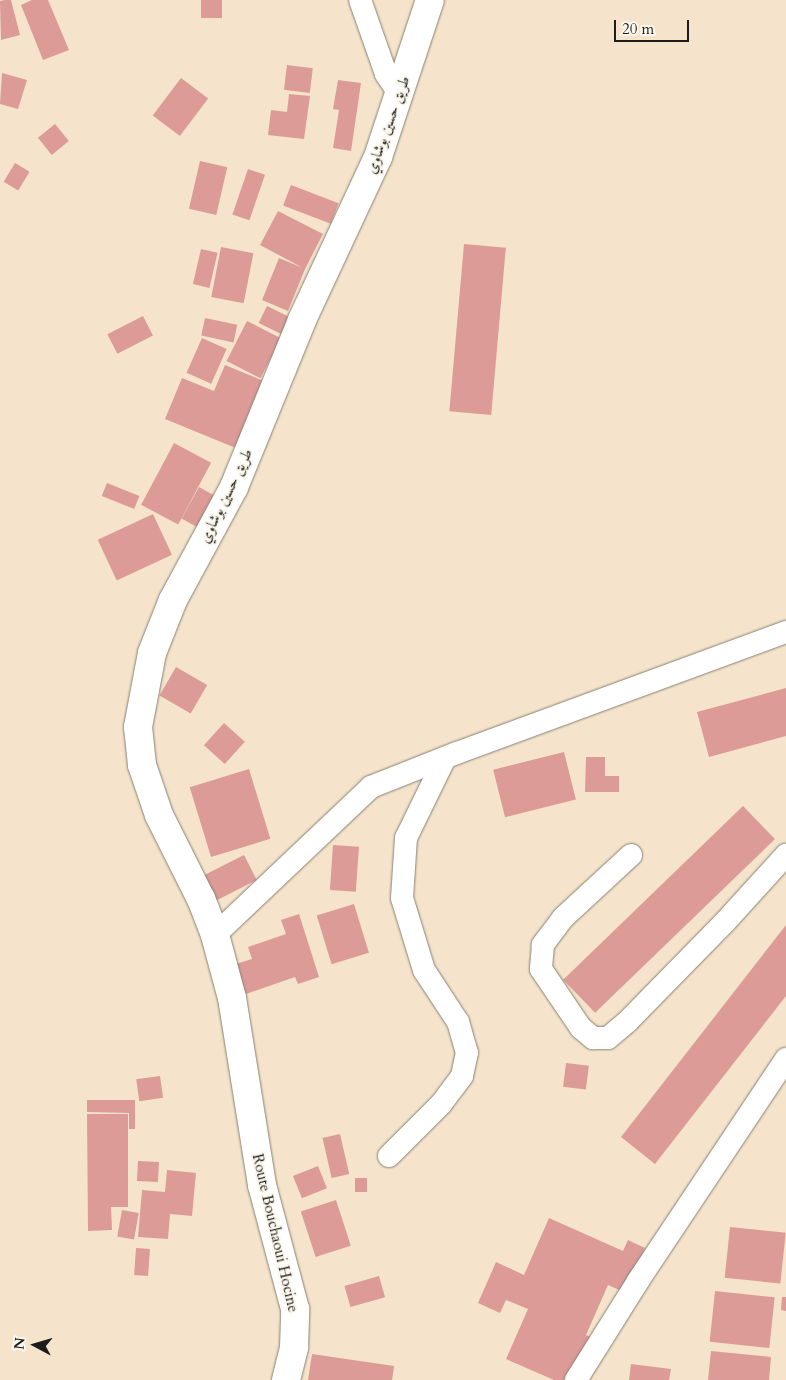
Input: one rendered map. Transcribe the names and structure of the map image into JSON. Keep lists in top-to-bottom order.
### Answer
{
  "streets": {
    "street": ["طريق حسين بوشاوي", "Route Bouchaoui Hocine"]
  },
  "crossings": [
    ["طريق حسين بوشاوي", "Route Bouchaoui Hocine"]
  ],
  "scale_bar": "20 m",
  "north": "left"
}
